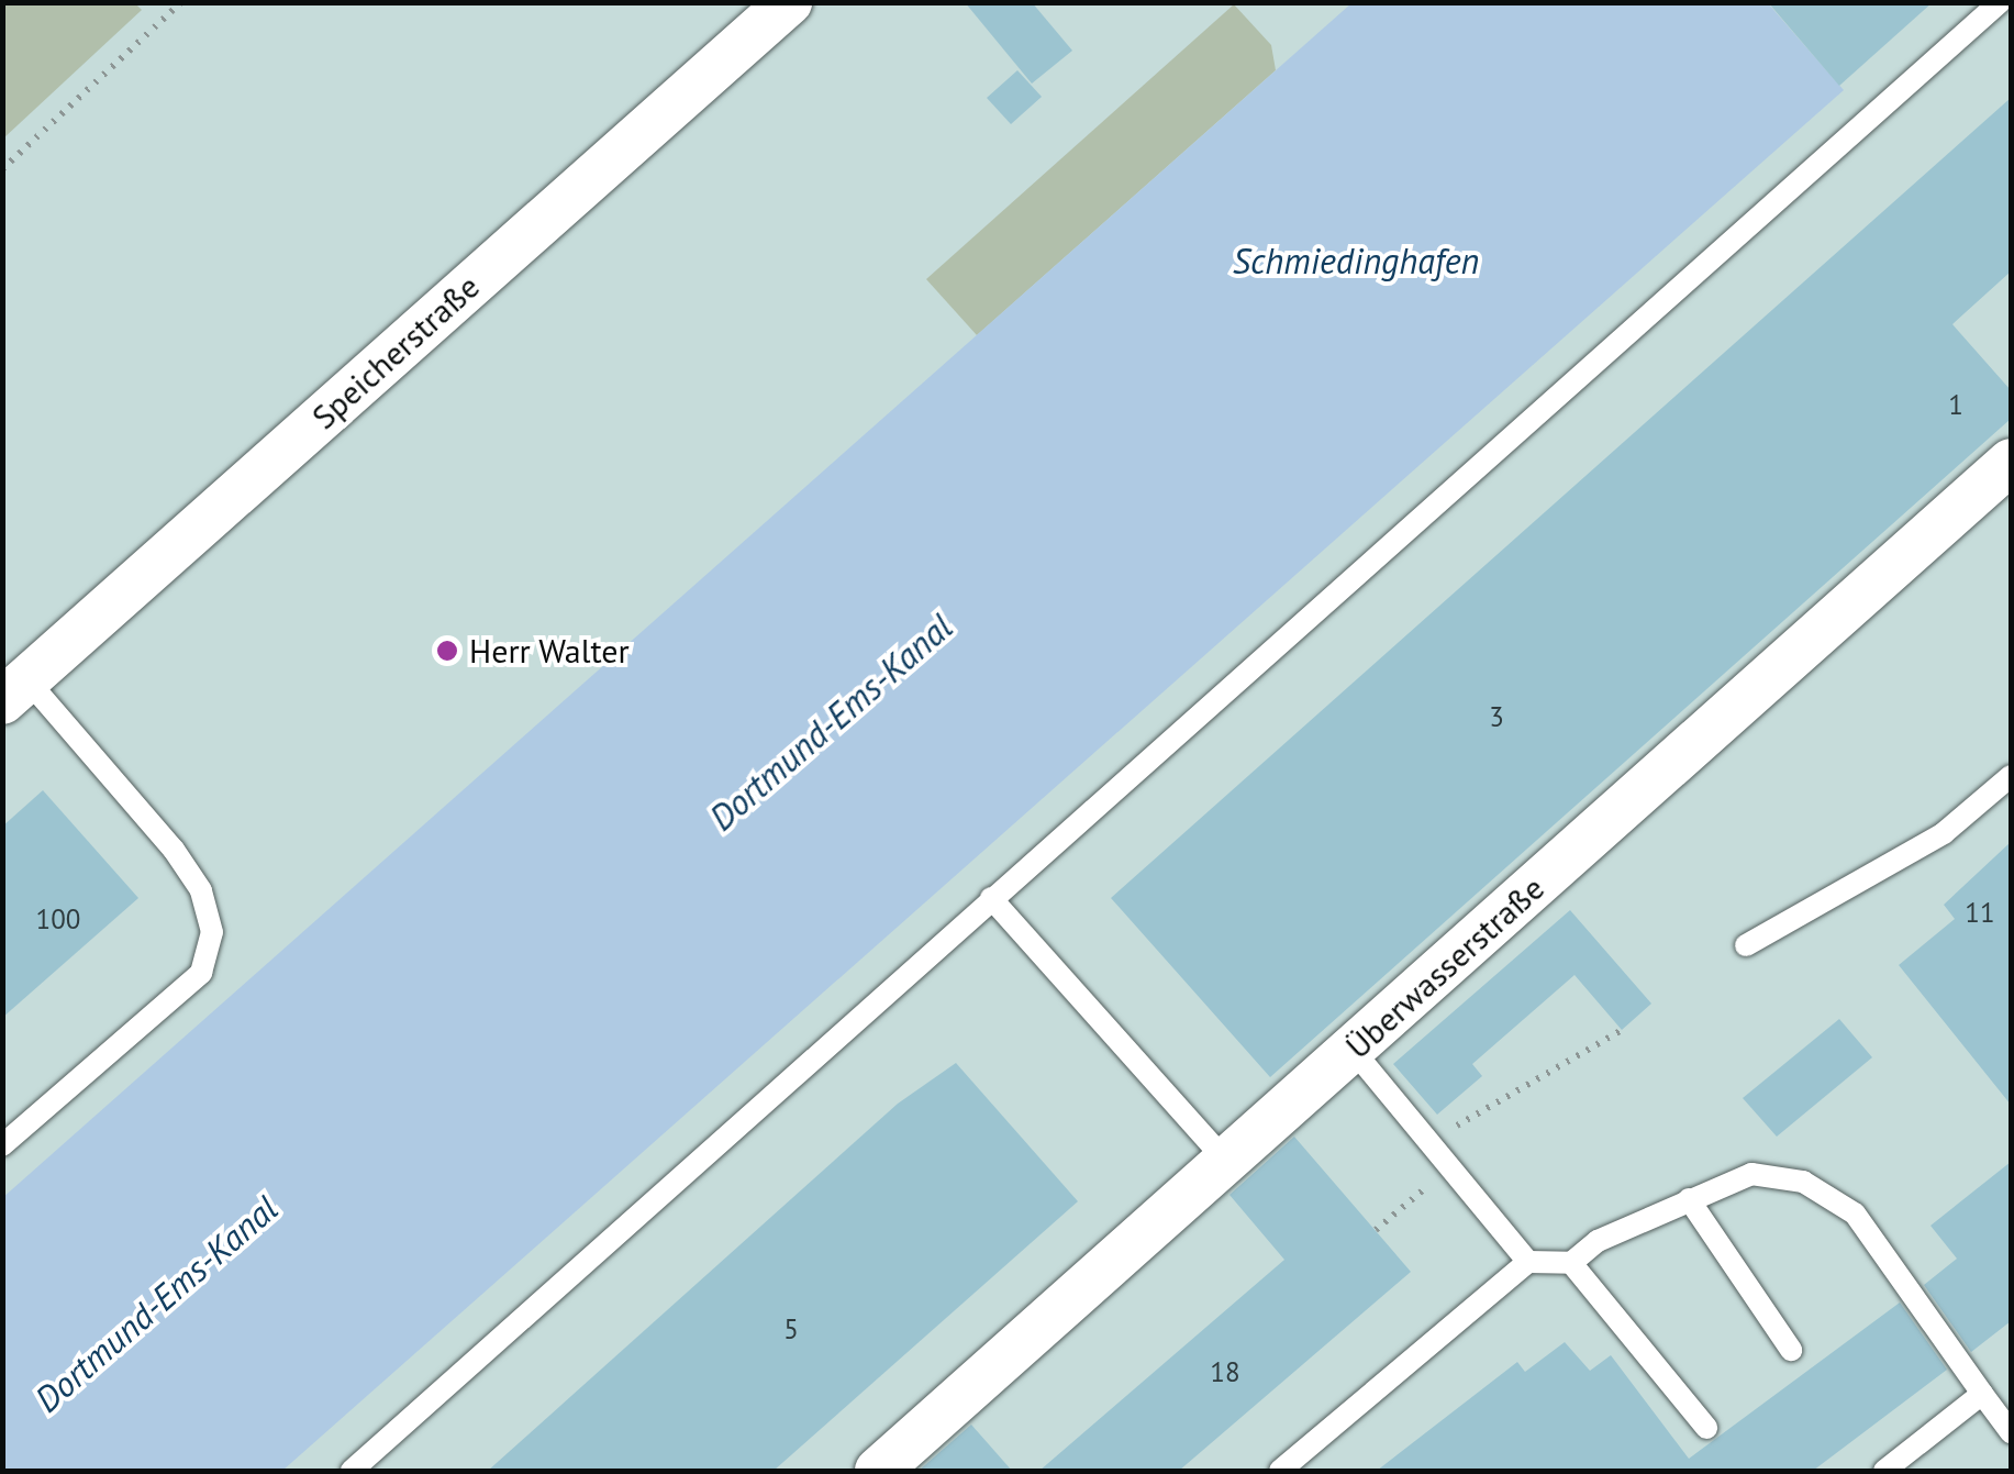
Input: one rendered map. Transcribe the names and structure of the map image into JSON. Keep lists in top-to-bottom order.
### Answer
{
  "streets": {
    "street": ["Speicherstraße", "Überwasserstraße"]
  },
  "water": ["Schmiedinghafen", "Dortmund-Ems-Kanal"],
  "places": ["Herr Walter"],
  "house_numbers": [
    "1",
    "3",
    "11",
    "100",
    "5",
    "18"
  ]
}
